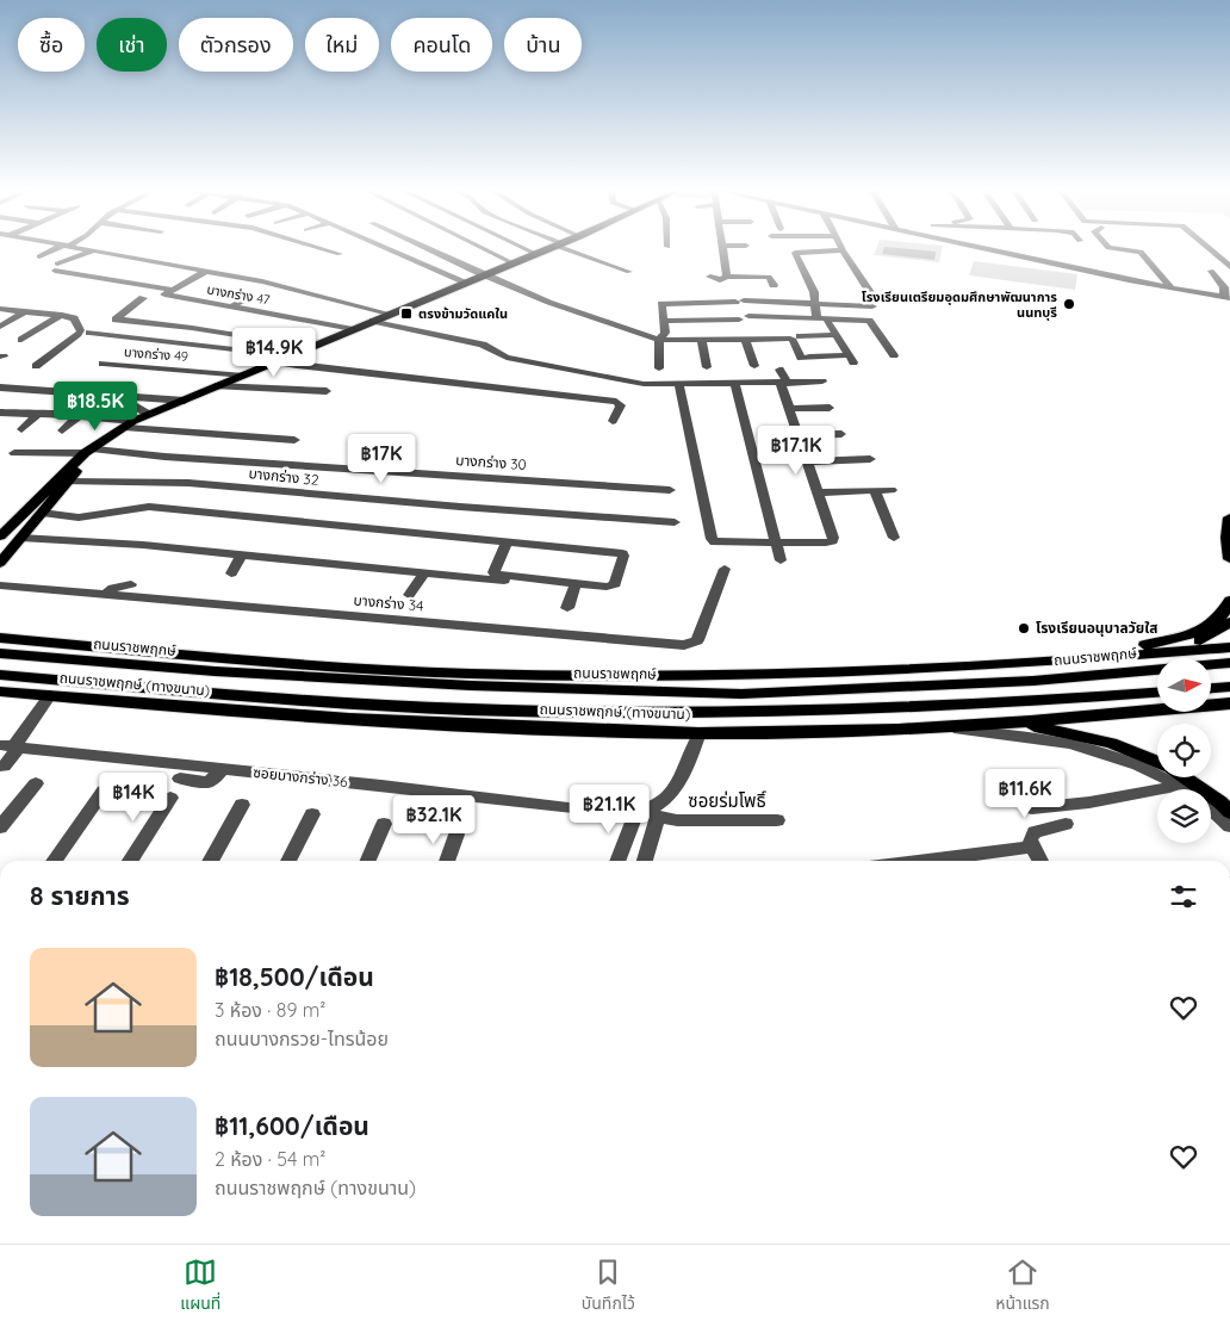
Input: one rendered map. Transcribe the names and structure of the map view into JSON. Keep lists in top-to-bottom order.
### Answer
{
  "streets": {
    "main road": ["ถนนราชพฤกษ์", "ถนนราชพฤกษ์ (ทางขนาน)"],
    "street": [
      "บางกร่าง 47",
      "บางกร่าง 49",
      "บางกร่าง 30",
      "บางกร่าง 32",
      "บางกร่าง 34",
      "ซอยบางกร่าง 36",
      "ซอยร่มโพธิ์"
    ]
  },
  "crossings": [
    ["ซอยบางกร่าง 36", "ซอยร่มโพธิ์"]
  ],
  "places": {
    "other": ["โรงเรียนเตรียมอุดมศึกษาพัฒนาการ นนทบุรี", "โรงเรียนอนุบาลวัยใส"],
    "transit": ["ตรงข้ามวัดแคใน"]
  },
  "north": "right",
  "page": {
    "chip": [
      "ซื้อ",
      "เช่า",
      "ตัวกรอง",
      "ใหม่",
      "คอนโด",
      "บ้าน"
    ],
    "price": [
      "฿14.9K",
      "฿18.5K",
      "฿17.1K",
      "฿17K",
      "฿11.6K",
      "฿14K",
      "฿21.1K",
      "฿32.1K"
    ],
    "heading": "8 รายการ",
    "list": [
      {
        "name": "฿18,500/เดือน",
        "note": "3 ห้อง · 89 m² · ถนนบางกรวย-ไทรน้อย"
      },
      {
        "name": "฿11,600/เดือน",
        "note": "2 ห้อง · 54 m² · ถนนราชพฤกษ์ (ทางขนาน)"
      }
    ],
    "tabs": ["แผนที่", "บันทึกไว้", "หน้าแรก"]
  }
}
